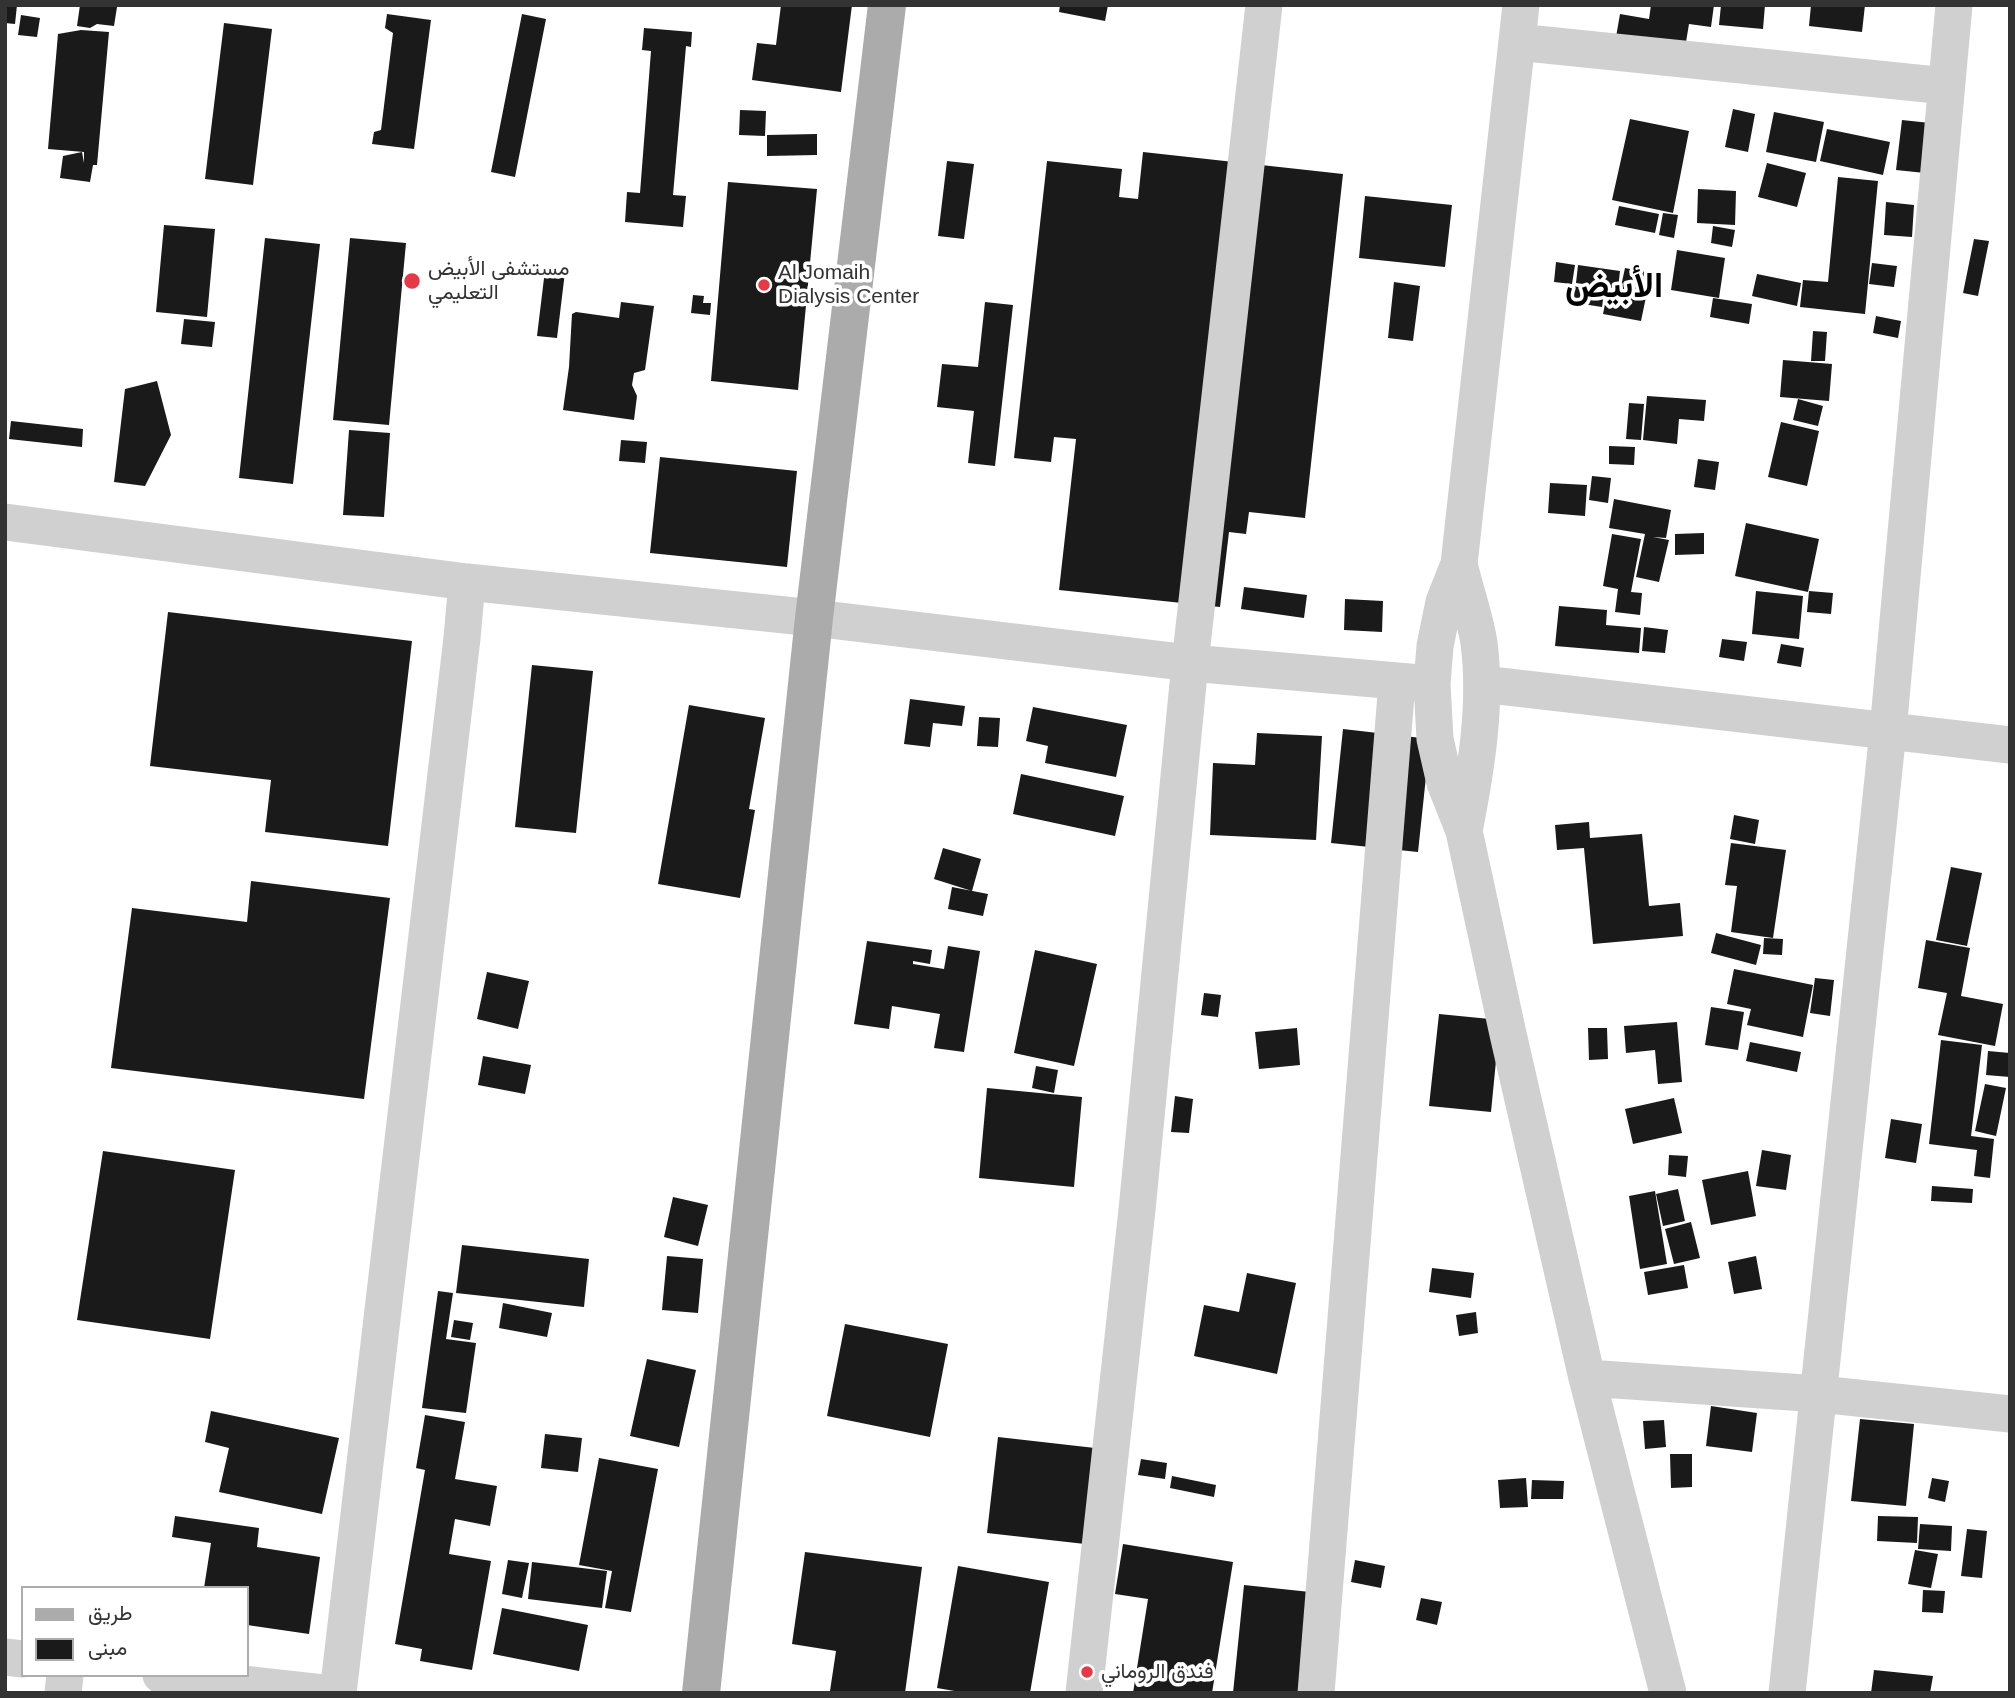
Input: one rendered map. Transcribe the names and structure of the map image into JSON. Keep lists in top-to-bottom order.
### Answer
{
  "districts": ["الأبيض"],
  "places": ["مستشفى الأبيض التعليمي", "Al Jomaih Dialysis Center", "فندق الروماني"],
  "legend": ["طريق", "مبنى"]
}
